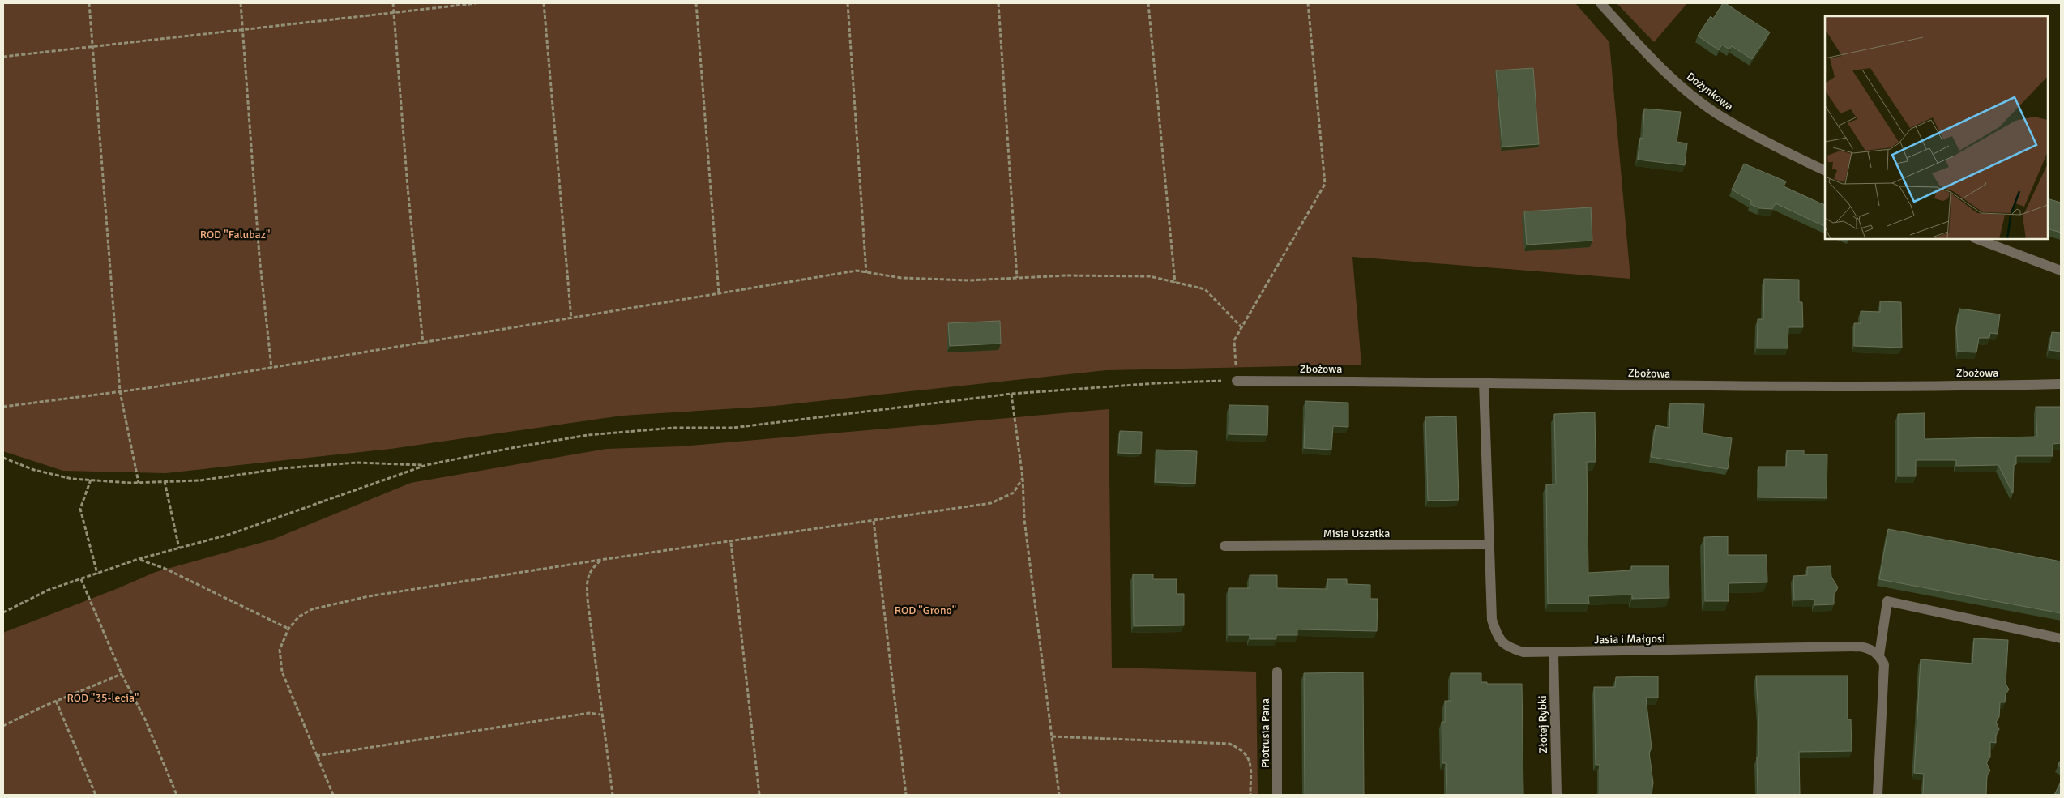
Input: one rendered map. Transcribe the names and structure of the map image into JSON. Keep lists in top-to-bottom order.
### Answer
{
  "streets": {
    "street": [
      "Dożynkowa",
      "Zbożowa",
      "Misia Uszatka",
      "Jasia i Małgosi",
      "Złotej Rybki",
      "Piotrusia Pana"
    ]
  },
  "crossings": [
    ["Zbożowa", "Jasia i Małgosi"],
    ["Misia Uszatka", "Jasia i Małgosi"],
    ["Jasia i Małgosi", "Złotej Rybki"]
  ],
  "parks": ["ROD \"Falubaz\"", "ROD \"Grono\"", "ROD \"35-lecia\""]
}
